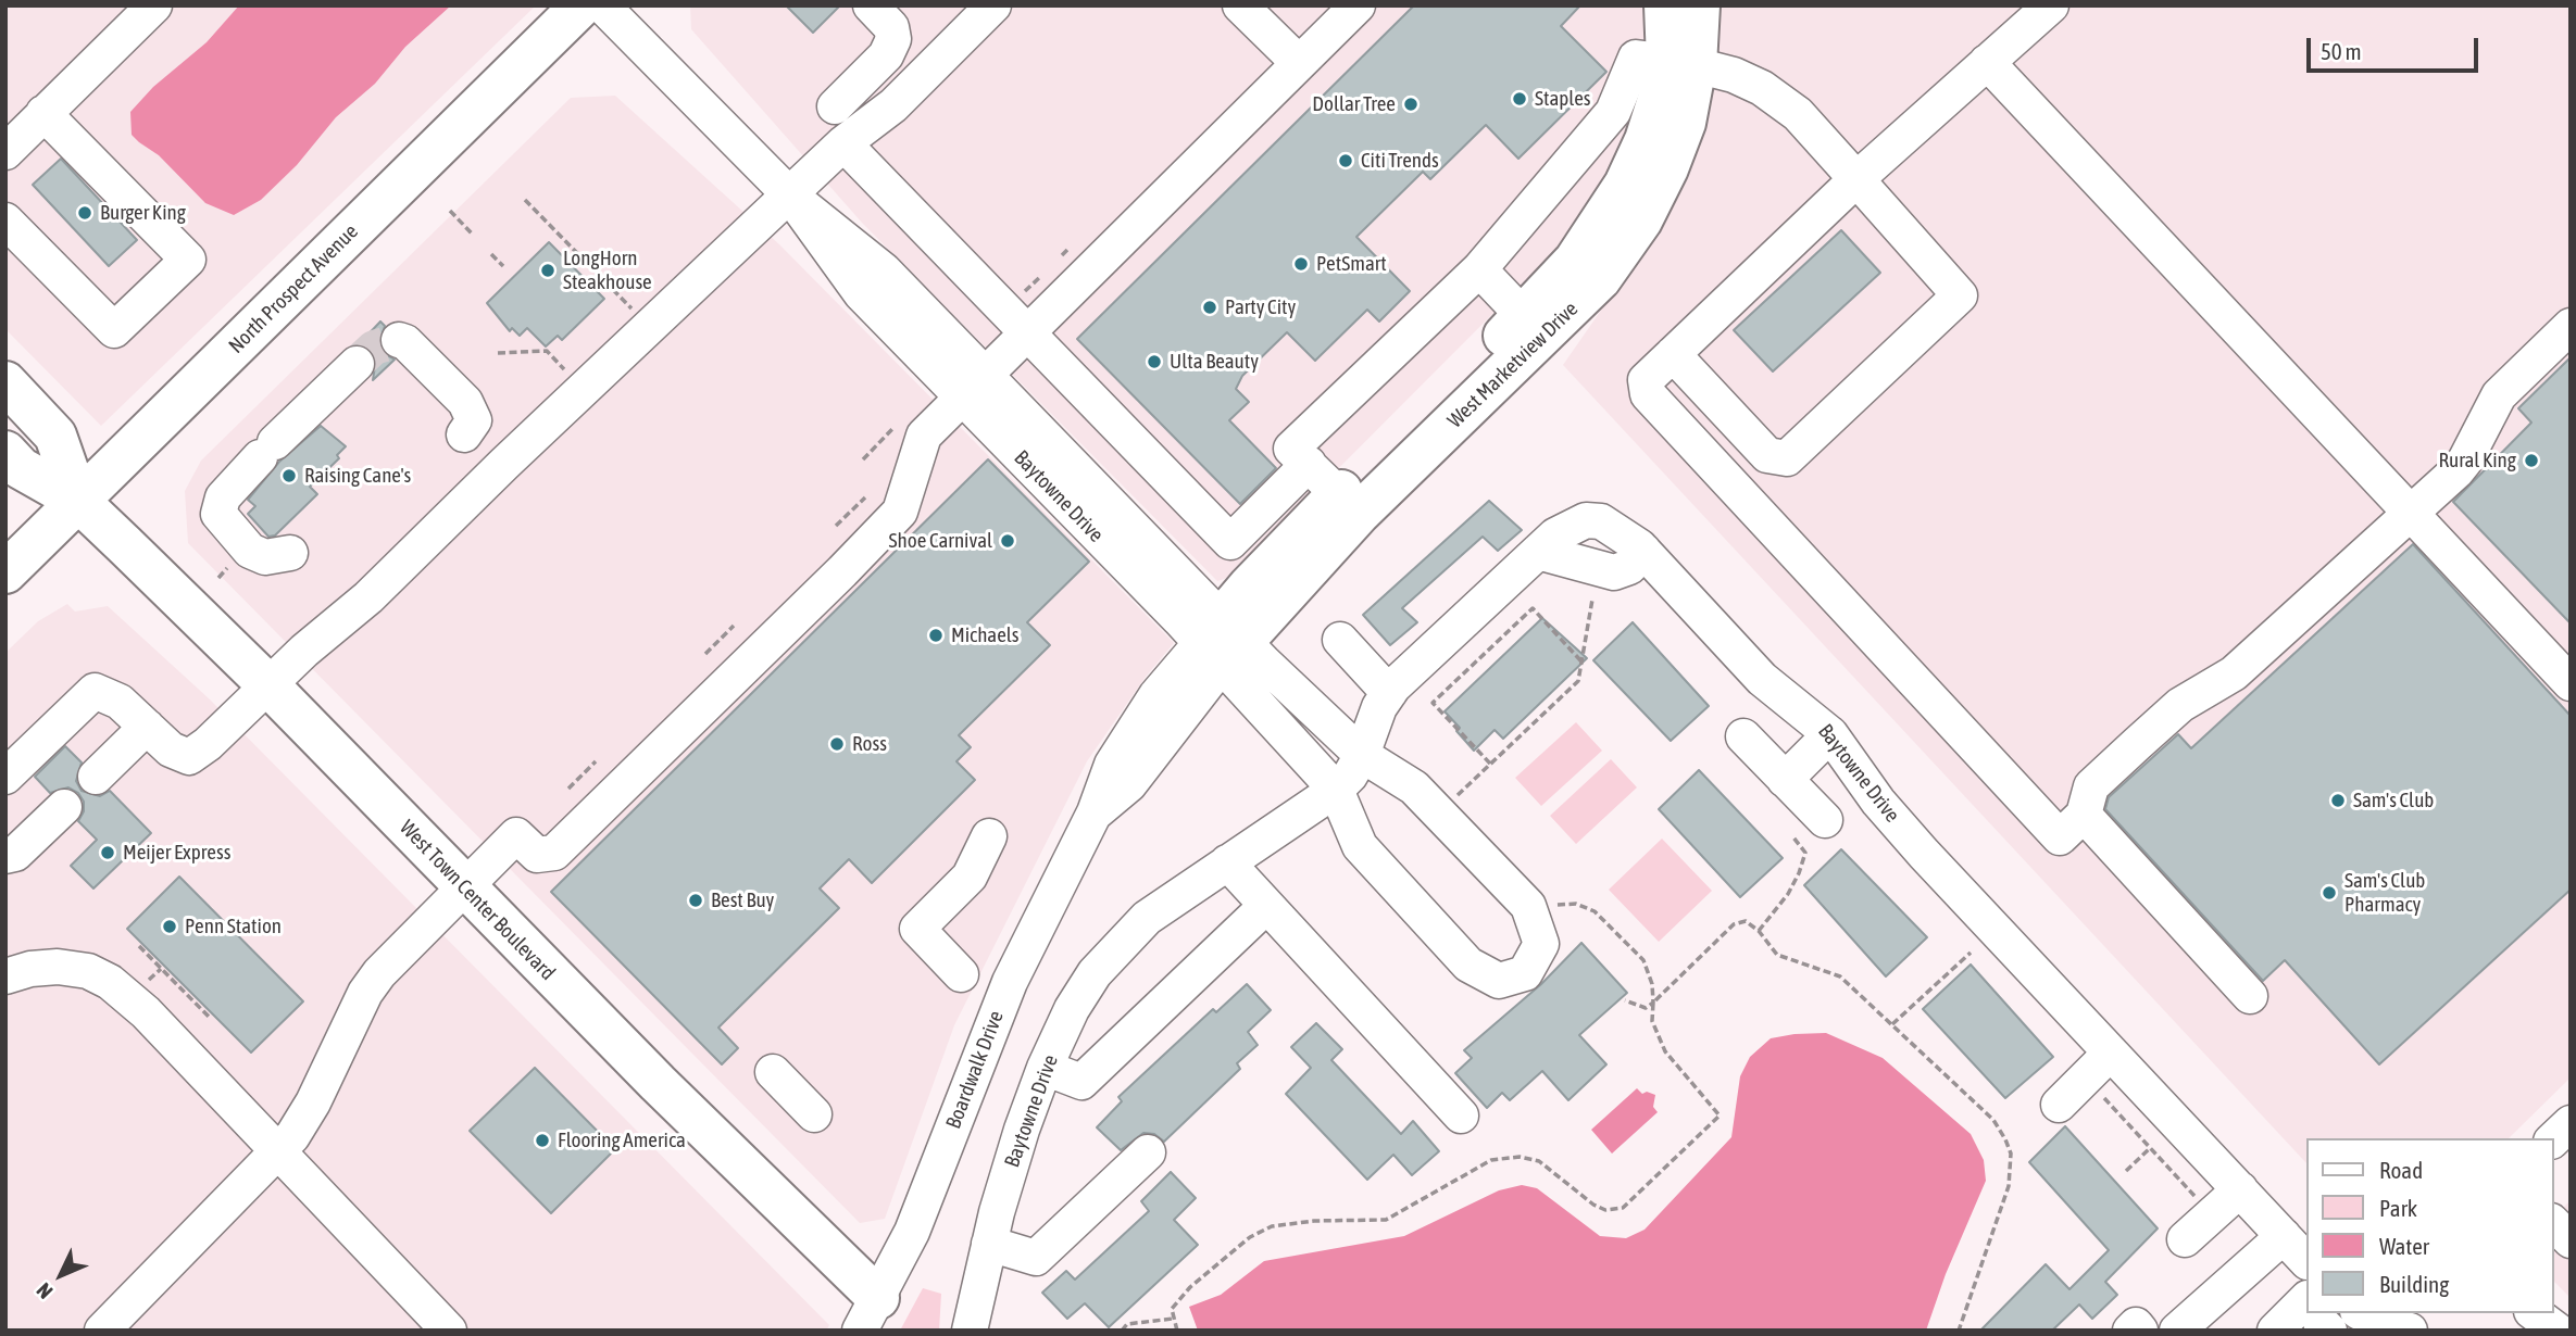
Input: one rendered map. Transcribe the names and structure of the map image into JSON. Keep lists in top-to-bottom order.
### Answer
{
  "streets": {
    "main road": ["North Prospect Avenue", "West Marketview Drive", "West Town Center Boulevard"],
    "street": ["Baytowne Drive", "Boardwalk Drive"]
  },
  "crossings": [
    ["North Prospect Avenue", "West Town Center Boulevard"],
    ["West Marketview Drive", "Baytowne Drive"],
    ["West Marketview Drive", "Boardwalk Drive"],
    ["Baytowne Drive", "Boardwalk Drive"],
    ["West Town Center Boulevard", "Boardwalk Drive"]
  ],
  "places": [
    "Staples",
    "Dollar Tree",
    "Citi Trends",
    "Burger King",
    "PetSmart",
    "LongHorn Steakhouse",
    "Party City",
    "Ulta Beauty",
    "Rural King",
    "Raising Cane's",
    "Shoe Carnival",
    "Michaels",
    "Ross",
    "Sam's Club",
    "Meijer Express",
    "Sam's Club Pharmacy",
    "Best Buy",
    "Penn Station",
    "Flooring America"
  ],
  "legend": [
    "Road",
    "Park",
    "Water",
    "Building"
  ],
  "scale_bar": "50 m",
  "north": "bottom left"
}
